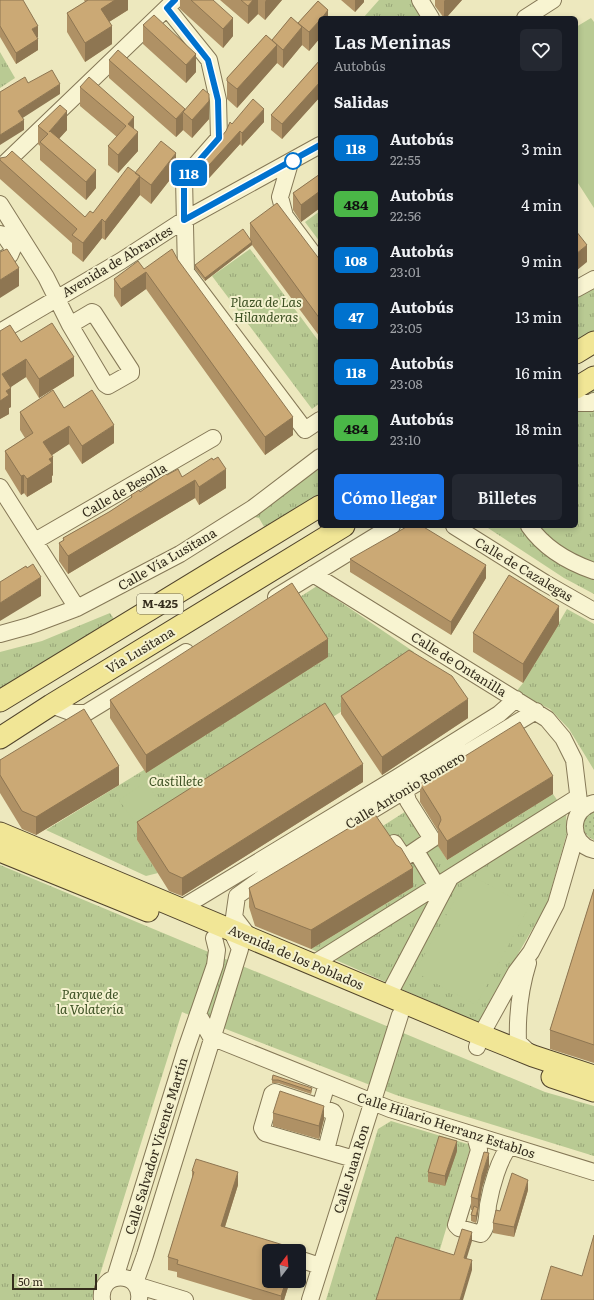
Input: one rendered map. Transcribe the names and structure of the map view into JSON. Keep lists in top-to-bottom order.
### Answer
{
  "streets": {
    "main road": ["M-425", "Vía Lusitana", "Avenida de los Poblados"],
    "street": [
      "Avenida de Abrantes",
      "Calle de Besolla",
      "Calle Vía Lusitana",
      "Calle de Cazalegas",
      "Calle de Ontanilla",
      "Calle Antonio Romero",
      "Calle Hilario Herranz Establos",
      "Calle Salvador Vicente Martín",
      "Calle Juan Ron"
    ]
  },
  "crossings": [
    ["Calle de Ontanilla", "Calle Antonio Romero"],
    ["Avenida de los Poblados", "Calle Salvador Vicente Martín"],
    ["Avenida de los Poblados", "Calle Juan Ron"],
    ["Calle Hilario Herranz Establos", "Calle Salvador Vicente Martín"],
    ["Calle Hilario Herranz Establos", "Calle Juan Ron"]
  ],
  "parks": ["Plaza de Las Hilanderas", "Castillete", "Parque de la Volatería"],
  "lines": ["bus line 118"],
  "scale_bar": "50 m",
  "north": "top",
  "page": {
    "on_map": "118",
    "heading": [
      ["Las Meninas", "Autobús"],
      "Salidas"
    ],
    "list": [
      {
        "mark": "118",
        "name": "Autobús",
        "note": "22:55",
        "value": "3 min"
      },
      {
        "mark": "484",
        "name": "Autobús",
        "note": "22:56",
        "value": "4 min"
      },
      {
        "mark": "108",
        "name": "Autobús",
        "note": "23:01",
        "value": "9 min"
      },
      {
        "mark": "47",
        "name": "Autobús",
        "note": "23:05",
        "value": "13 min"
      },
      {
        "mark": "118",
        "name": "Autobús",
        "note": "23:08",
        "value": "16 min"
      },
      {
        "mark": "484",
        "name": "Autobús",
        "note": "23:10",
        "value": "18 min"
      }
    ],
    "buttons": ["Cómo llegar", "Billetes"],
    "scale": "50 m"
  }
}
